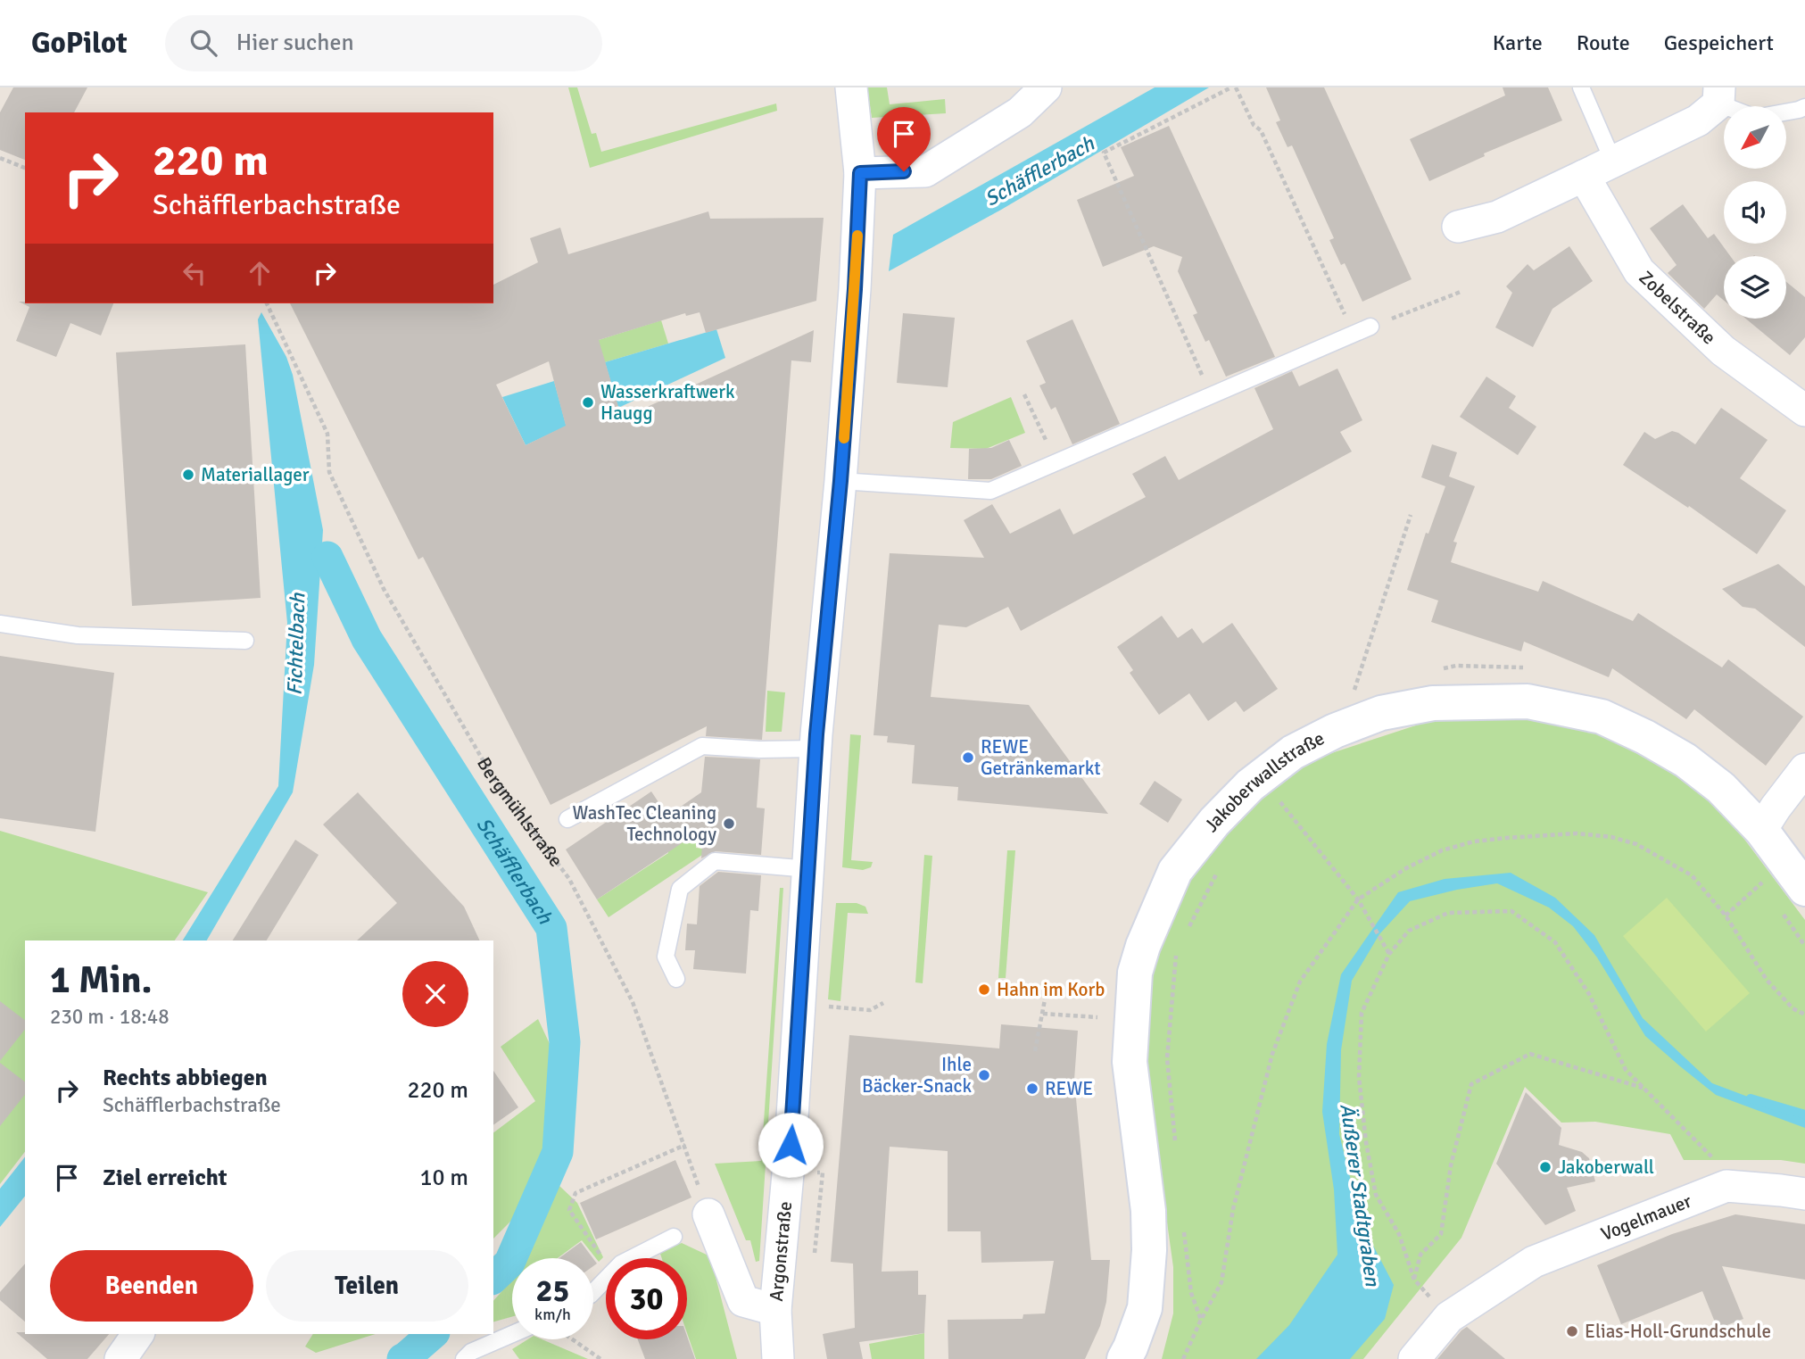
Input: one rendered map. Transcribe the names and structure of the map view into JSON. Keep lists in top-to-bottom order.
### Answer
{
  "streets": {
    "street": [
      "Zobelstraße",
      "Jakoberwallstraße",
      "Vogelmauer",
      "Argonstraße"
    ],
    "path": ["Bergmühlstraße"]
  },
  "water": ["Schäfflerbach", "Fichtelbach", "Äußerer Stadtgraben"],
  "places": [
    "Wasserkraftwerk Haugg",
    "Materiallager",
    "REWE Getränkemarkt",
    "WashTec Cleaning Technology",
    "Hahn im Korb",
    "Ihle Bäcker-Snack",
    "REWE",
    "Jakoberwall",
    "Elias-Holl-Grundschule"
  ],
  "north": "bottom left",
  "page": {
    "header": "GoPilot",
    "search": "Hier suchen",
    "nav": ["Karte", "Route", "Gespeichert"],
    "turn": ["220 m", "Schäfflerbachstraße"],
    "heading": ["1 Min.", "230 m · 18:48"],
    "list": [
      {
        "name": "Rechts abbiegen",
        "note": "Schäfflerbachstraße",
        "value": "220 m"
      },
      {
        "name": "Ziel erreicht",
        "value": "10 m"
      }
    ],
    "buttons": ["Beenden", "Teilen"],
    "speed": "25 km/h",
    "limit": "30"
  }
}
